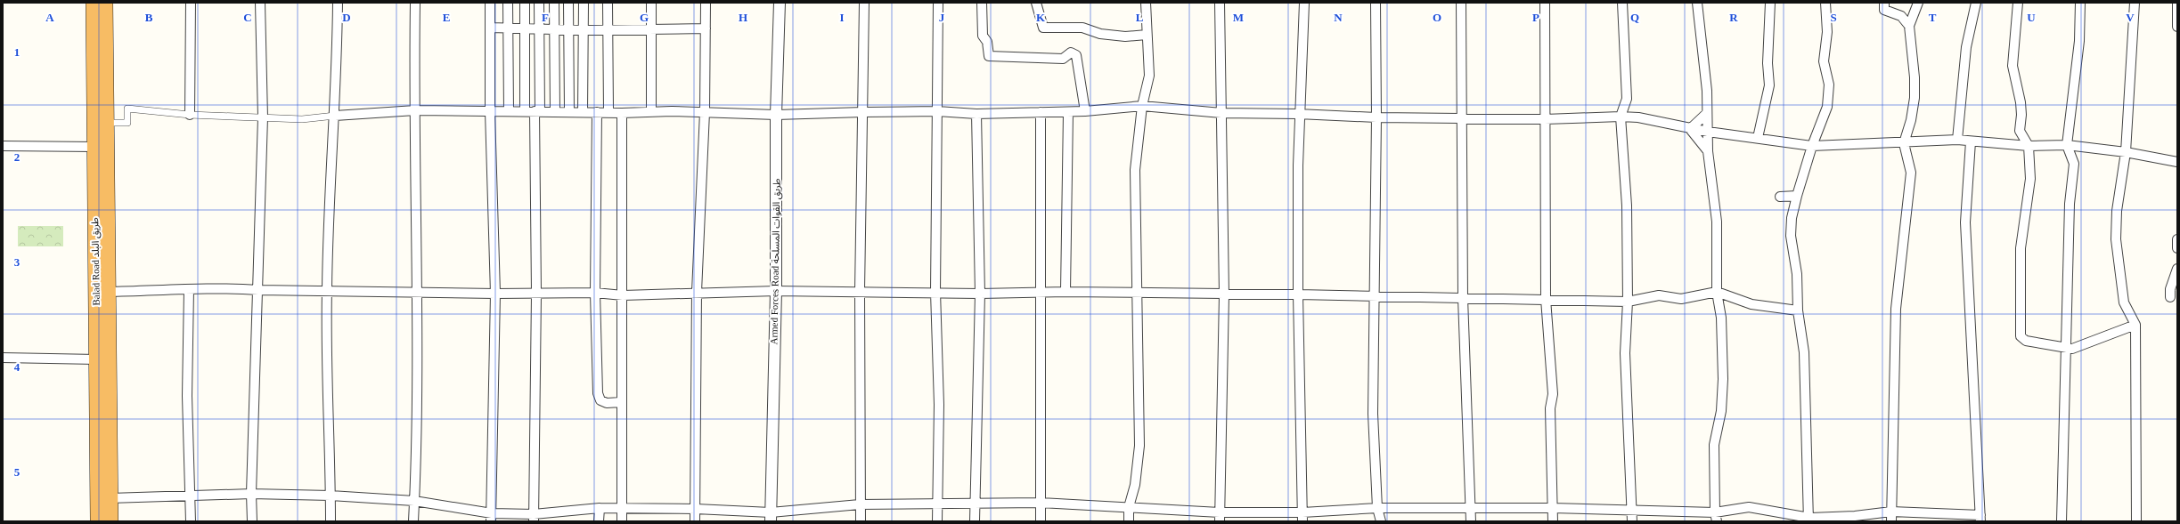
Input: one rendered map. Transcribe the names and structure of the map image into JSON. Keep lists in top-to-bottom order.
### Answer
{
  "streets": {
    "highway": ["Balad Road طريق البلد"],
    "street": ["Armed Forces Road طريق القوات المسلحة"]
  },
  "grid": {
    "columns": [
      "A",
      "B",
      "C",
      "D",
      "E",
      "F",
      "G",
      "H",
      "I",
      "J",
      "K",
      "L",
      "M",
      "N",
      "O",
      "P",
      "Q",
      "R",
      "S",
      "T",
      "U",
      "V"
    ],
    "rows": [
      "1",
      "2",
      "3",
      "4",
      "5"
    ]
  }
}
